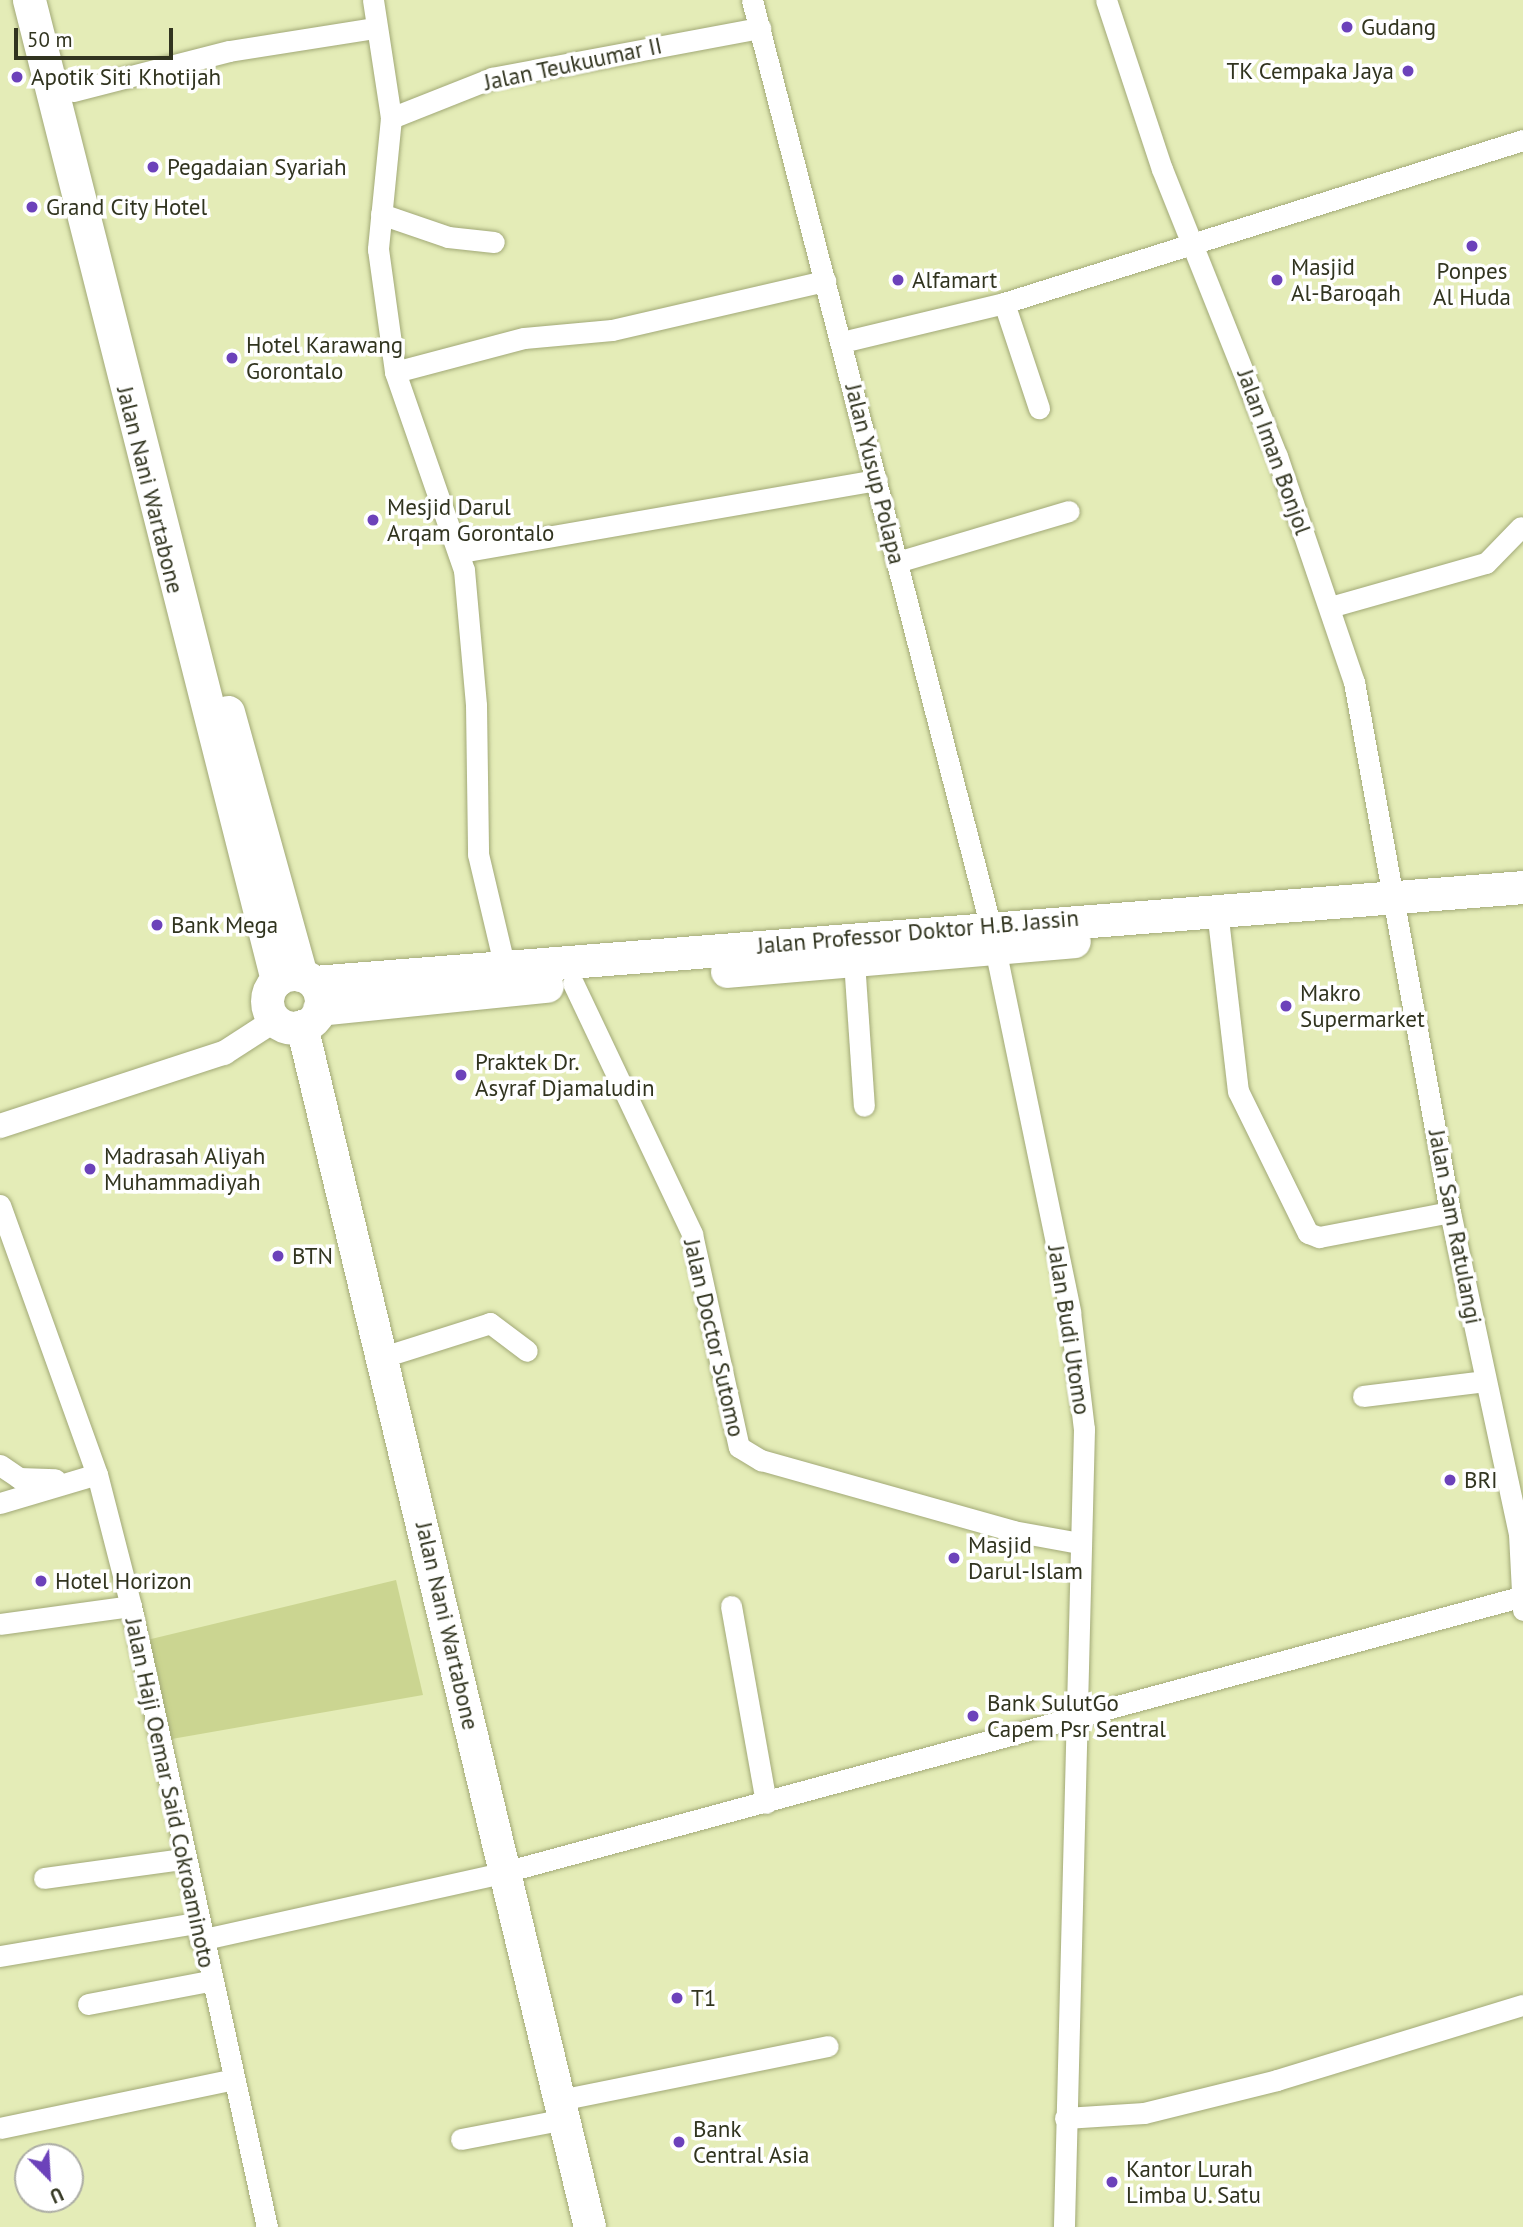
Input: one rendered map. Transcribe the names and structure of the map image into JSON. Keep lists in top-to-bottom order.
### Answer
{
  "streets": {
    "highway": ["Jalan Nani Wartabone", "Jalan Professor Doktor H.B. Jassin"],
    "street": [
      "Jalan Teukuumar II",
      "Jalan Iman Bonjol",
      "Jalan Yusup Polapa",
      "Jalan Sam Ratulangi",
      "Jalan Budi Utomo",
      "Jalan Doctor Sutomo",
      "Jalan Haji Oemar Said Cokroaminoto"
    ]
  },
  "crossings": [
    ["Jalan Teukuumar II", "Jalan Yusup Polapa"],
    ["Jalan Iman Bonjol", "Jalan Professor Doktor H.B. Jassin"],
    ["Jalan Iman Bonjol", "Jalan Sam Ratulangi"],
    ["Jalan Yusup Polapa", "Jalan Professor Doktor H.B. Jassin"],
    ["Jalan Yusup Polapa", "Jalan Budi Utomo"],
    ["Jalan Nani Wartabone", "Jalan Professor Doktor H.B. Jassin"],
    ["Jalan Professor Doktor H.B. Jassin", "Jalan Sam Ratulangi"],
    ["Jalan Professor Doktor H.B. Jassin", "Jalan Budi Utomo"],
    ["Jalan Professor Doktor H.B. Jassin", "Jalan Doctor Sutomo"],
    ["Jalan Budi Utomo", "Jalan Doctor Sutomo"]
  ],
  "places": [
    "Gudang",
    "TK Cempaka Jaya",
    "Apotik Siti Khotijah",
    "Pegadaian Syariah",
    "Grand City Hotel",
    "Ponpes Al Huda",
    "Alfamart",
    "Masjid Al-Baroqah",
    "Hotel Karawang Gorontalo",
    "Mesjid Darul Arqam Gorontalo",
    "Bank Mega",
    "Makro Supermarket",
    "Praktek Dr. Asyraf Djamaludin",
    "Madrasah Aliyah Muhammadiyah",
    "BTN",
    "BRI",
    "Masjid Darul-Islam",
    "Hotel Horizon",
    "Bank SulutGo Capem Psr Sentral",
    "T1",
    "Bank Central Asia",
    "Kantor Lurah Limba U. Satu"
  ],
  "scale_bar": "50 m",
  "north": "bottom right"
}
